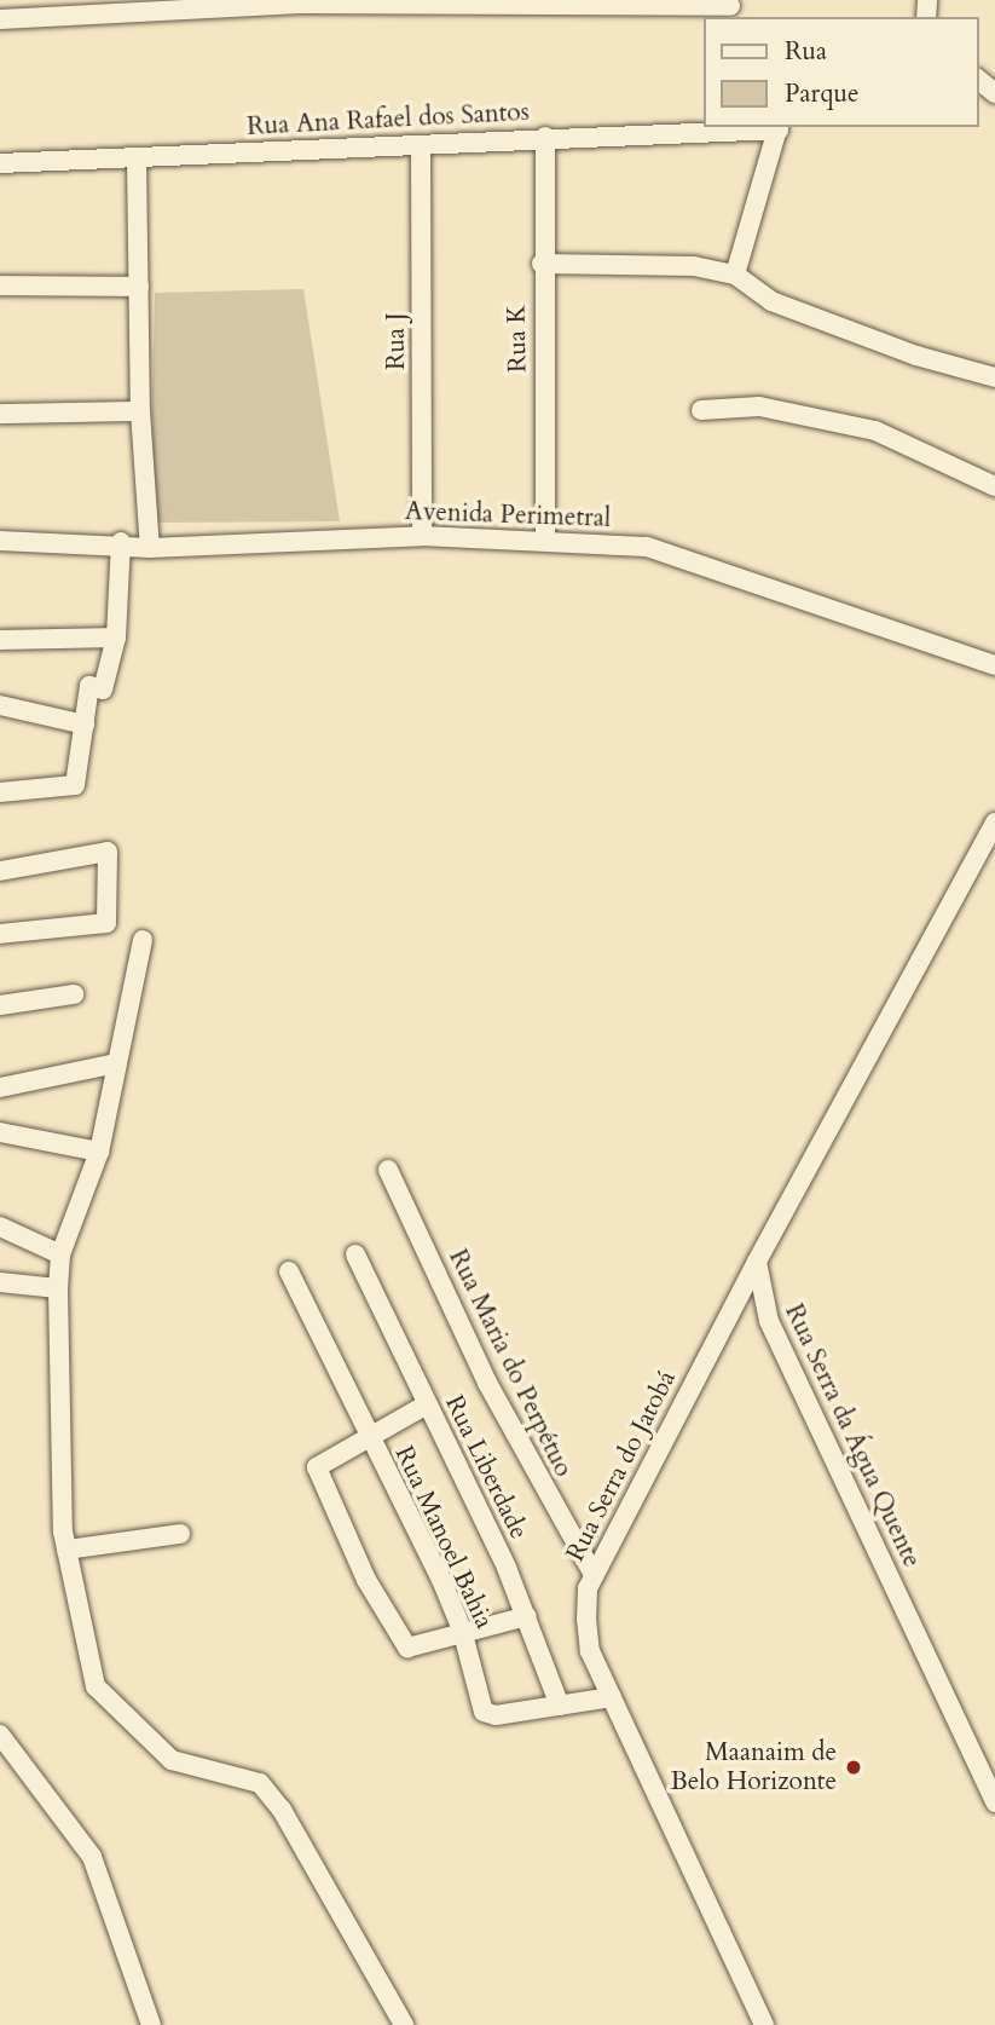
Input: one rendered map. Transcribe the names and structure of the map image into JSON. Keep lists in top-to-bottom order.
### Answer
{
  "streets": {
    "street": [
      "Rua Ana Rafael dos Santos",
      "Rua K",
      "Rua J",
      "Avenida Perimetral",
      "Rua Maria do Perpétuo",
      "Rua Serra da Água Quente",
      "Rua Serra do Jatobá",
      "Rua Liberdade",
      "Rua Manoel Bahia"
    ]
  },
  "crossings": [
    ["Rua Ana Rafael dos Santos", "Rua K"],
    ["Rua Ana Rafael dos Santos", "Rua J"],
    ["Rua K", "Avenida Perimetral"],
    ["Rua J", "Avenida Perimetral"],
    ["Rua Maria do Perpétuo", "Rua Serra do Jatobá"],
    ["Rua Serra da Água Quente", "Rua Serra do Jatobá"],
    ["Rua Serra do Jatobá", "Rua Manoel Bahia"],
    ["Rua Liberdade", "Rua Manoel Bahia"]
  ],
  "places": ["Maanaim de Belo Horizonte"],
  "legend": ["Rua", "Parque"]
}
